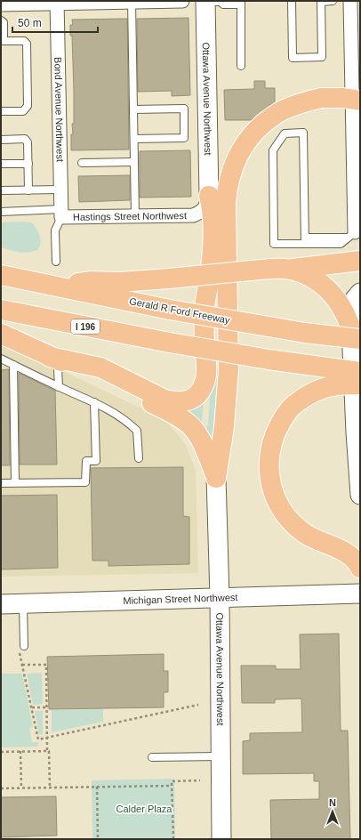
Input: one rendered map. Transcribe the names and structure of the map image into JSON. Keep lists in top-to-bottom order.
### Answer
{
  "streets": {
    "highway": ["Gerald R Ford Freeway", "I 196"],
    "street": [
      "Ottawa Avenue Northwest",
      "Bond Avenue Northwest",
      "Hastings Street Northwest",
      "Michigan Street Northwest"
    ]
  },
  "crossings": [
    ["Ottawa Avenue Northwest", "Hastings Street Northwest"],
    ["Ottawa Avenue Northwest", "Michigan Street Northwest"],
    ["Bond Avenue Northwest", "Hastings Street Northwest"]
  ],
  "parks": ["Calder Plaza"],
  "scale_bar": "50 m",
  "north": "top"
}
